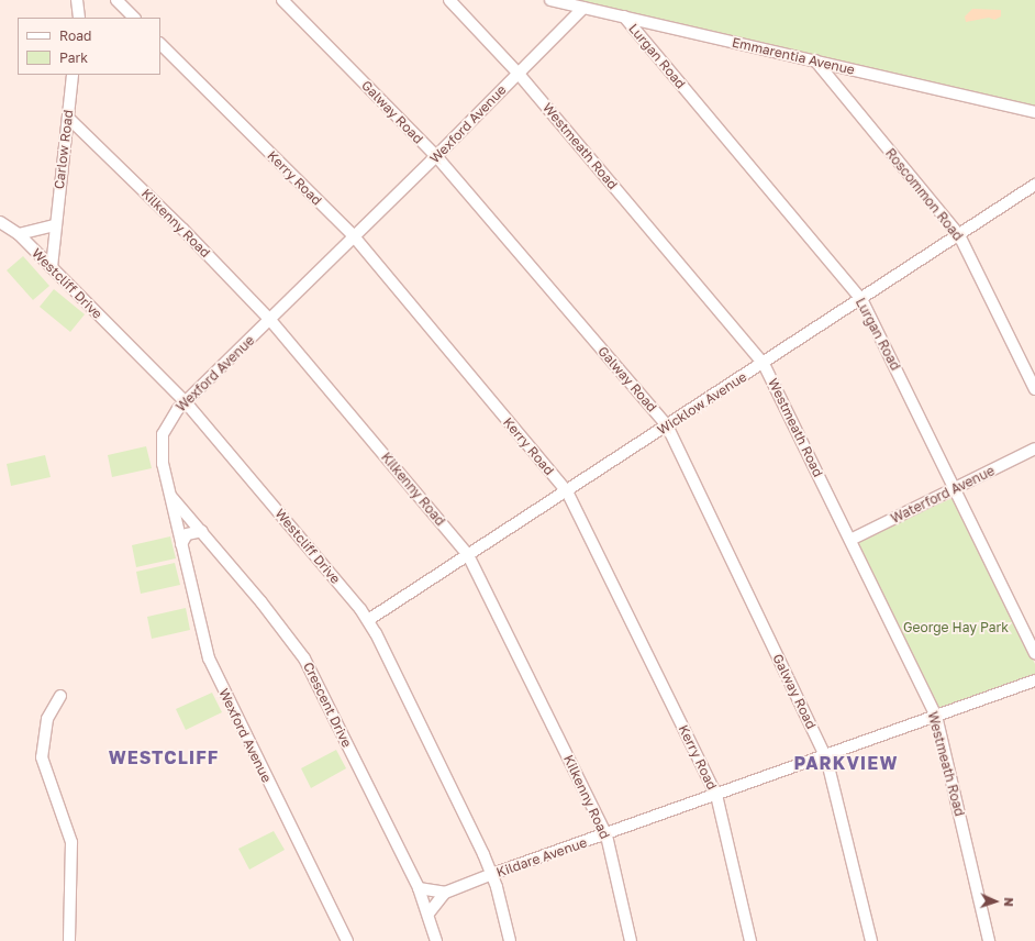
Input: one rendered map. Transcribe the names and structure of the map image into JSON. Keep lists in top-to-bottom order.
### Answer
{
  "streets": {
    "street": [
      "Lurgan Road",
      "Emmarentia Avenue",
      "Galway Road",
      "Wexford Avenue",
      "Westmeath Road",
      "Carlow Road",
      "Kerry Road",
      "Roscommon Road",
      "Kilkenny Road",
      "Westcliff Drive",
      "Wicklow Avenue",
      "Waterford Avenue",
      "Crescent Drive",
      "Kildare Avenue"
    ]
  },
  "crossings": [
    ["Lurgan Road", "Emmarentia Avenue"],
    ["Lurgan Road", "Wicklow Avenue"],
    ["Lurgan Road", "Waterford Avenue"],
    ["Emmarentia Avenue", "Wexford Avenue"],
    ["Emmarentia Avenue", "Roscommon Road"],
    ["Galway Road", "Wexford Avenue"],
    ["Galway Road", "Wicklow Avenue"],
    ["Galway Road", "Kildare Avenue"],
    ["Wexford Avenue", "Westmeath Road"],
    ["Wexford Avenue", "Kerry Road"],
    ["Wexford Avenue", "Kilkenny Road"],
    ["Wexford Avenue", "Westcliff Drive"],
    ["Wexford Avenue", "Crescent Drive"],
    ["Westmeath Road", "Wicklow Avenue"],
    ["Westmeath Road", "Waterford Avenue"],
    ["Westmeath Road", "Kildare Avenue"],
    ["Carlow Road", "Kilkenny Road"],
    ["Carlow Road", "Westcliff Drive"],
    ["Kerry Road", "Wicklow Avenue"],
    ["Kerry Road", "Kildare Avenue"],
    ["Roscommon Road", "Wicklow Avenue"],
    ["Kilkenny Road", "Wicklow Avenue"],
    ["Kilkenny Road", "Kildare Avenue"],
    ["Westcliff Drive", "Wicklow Avenue"],
    ["Westcliff Drive", "Kildare Avenue"]
  ],
  "districts": ["WESTCLIFF", "PARKVIEW"],
  "parks": ["George Hay Park"],
  "legend": ["Road", "Park"],
  "north": "right"
}
